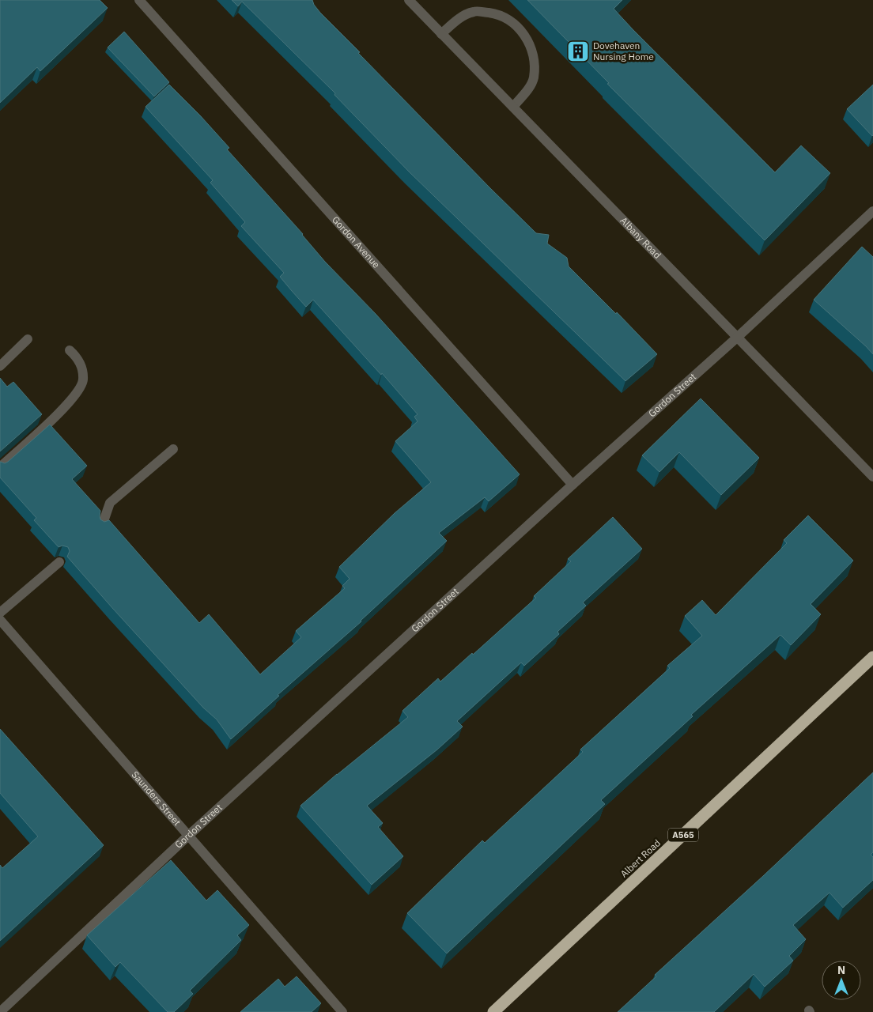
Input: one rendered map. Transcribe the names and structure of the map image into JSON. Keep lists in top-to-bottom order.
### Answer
{
  "streets": {
    "highway": ["A565", "Albert Road"],
    "street": [
      "Albany Road",
      "Gordon Avenue",
      "Gordon Street",
      "Saunders Street"
    ]
  },
  "crossings": [
    ["Albany Road", "Gordon Street"],
    ["Gordon Avenue", "Gordon Street"],
    ["Gordon Street", "Saunders Street"]
  ],
  "places": {
    "building": ["Dovehaven Nursing Home"]
  },
  "north": "top"
}
